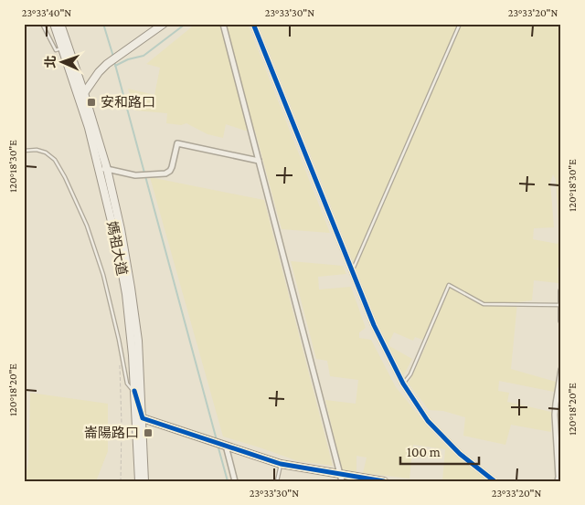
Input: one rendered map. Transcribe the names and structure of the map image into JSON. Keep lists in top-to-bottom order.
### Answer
{
  "streets": {
    "main road": ["媽祖大道"]
  },
  "places": {
    "transit": ["安和路口", "崙陽路口"]
  },
  "scale_bar": "100 m",
  "north": "left",
  "coordinates": [
    "23°33'40\"N",
    "23°33'30\"N",
    "23°33'20\"N",
    "120°18'30\"E",
    "120°18'20\"E"
  ]
}
